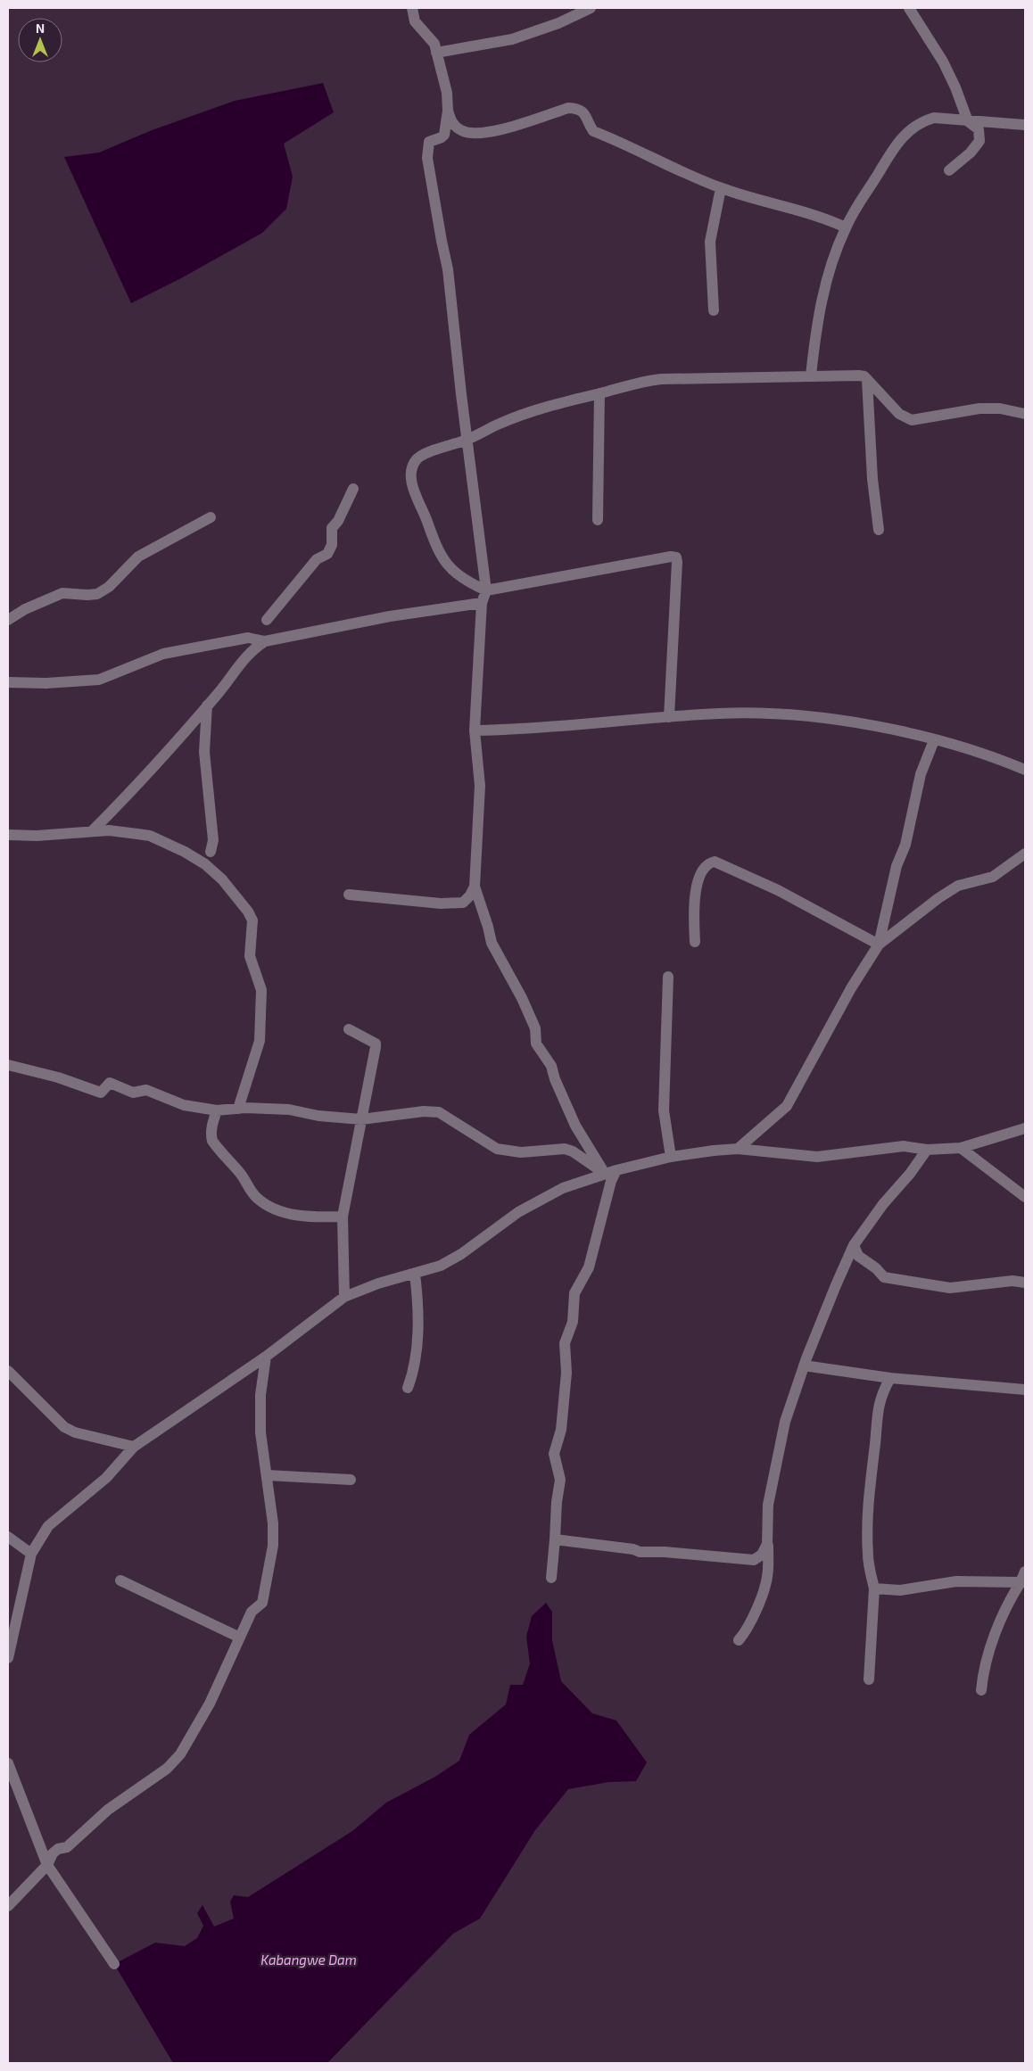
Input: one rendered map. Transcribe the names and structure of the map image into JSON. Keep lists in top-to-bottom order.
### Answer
{
  "water": ["Kabangwe Dam"],
  "north": "top"
}
